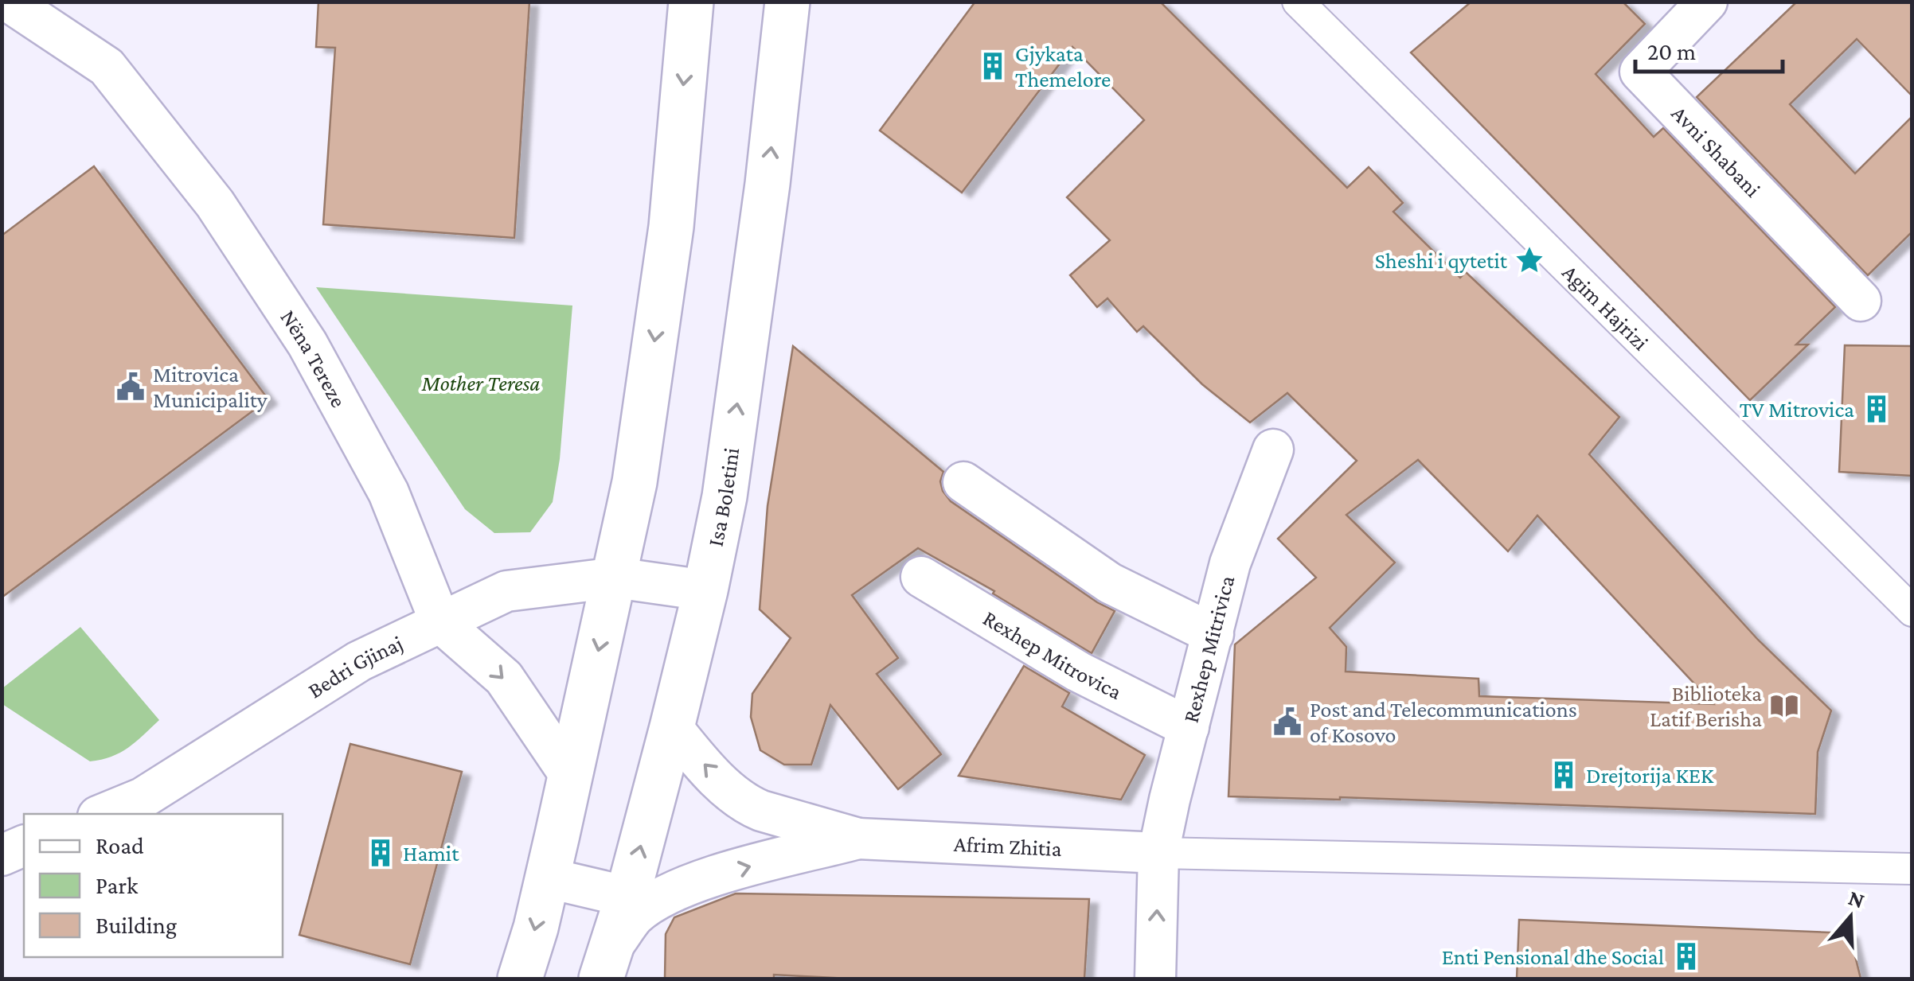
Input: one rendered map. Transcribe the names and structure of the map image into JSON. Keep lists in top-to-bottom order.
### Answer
{
  "streets": {
    "street": [
      "Avni Shabani",
      "Agim Hajrizi",
      "Nëna Tereze",
      "Isa Boletini",
      "Rexhep Mitrivica",
      "Rexhep Mitrovica",
      "Bedri Gjinaj",
      "Afrim Zhitia"
    ]
  },
  "crossings": [
    ["Nëna Tereze", "Bedri Gjinaj"],
    ["Isa Boletini", "Afrim Zhitia"],
    ["Rexhep Mitrivica", "Rexhep Mitrovica"],
    ["Rexhep Mitrivica", "Afrim Zhitia"]
  ],
  "parks": ["Mother Teresa"],
  "places": {
    "building": [
      "Gjykata Themelore",
      "TV Mitrovica",
      "Drejtorija KEK",
      "Hamit",
      "Enti Pensional dhe Social"
    ],
    "place": ["Sheshi i qytetit"],
    "public building": ["Mitrovica Municipality", "Post and Telecommunications of Kosovo"],
    "library": ["Biblioteka Latif Berisha"]
  },
  "legend": ["Road", "Park", "Building"],
  "scale_bar": "20 m",
  "north": "top"
}
